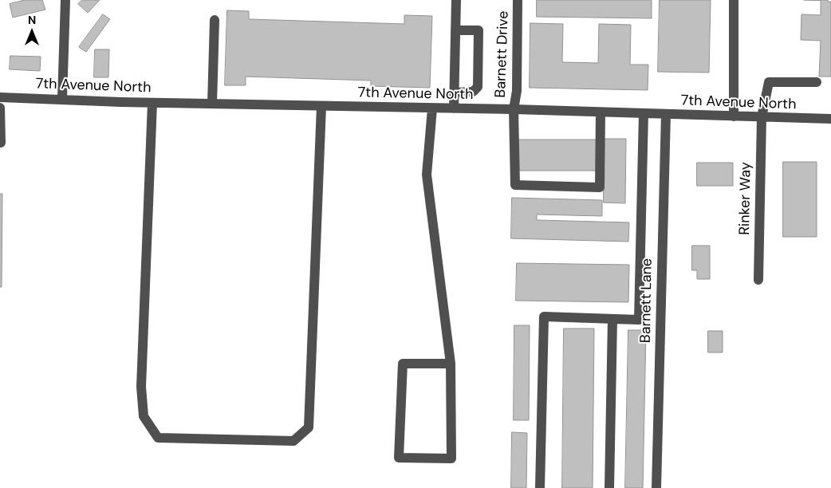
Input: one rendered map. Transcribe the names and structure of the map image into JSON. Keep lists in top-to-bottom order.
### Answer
{
  "streets": {
    "street": [
      "Barnett Drive",
      "7th Avenue North",
      "Rinker Way",
      "Barnett Lane"
    ]
  },
  "crossings": [
    ["Barnett Drive", "7th Avenue North"],
    ["7th Avenue North", "Rinker Way"],
    ["7th Avenue North", "Barnett Lane"]
  ],
  "north": "top"
}
